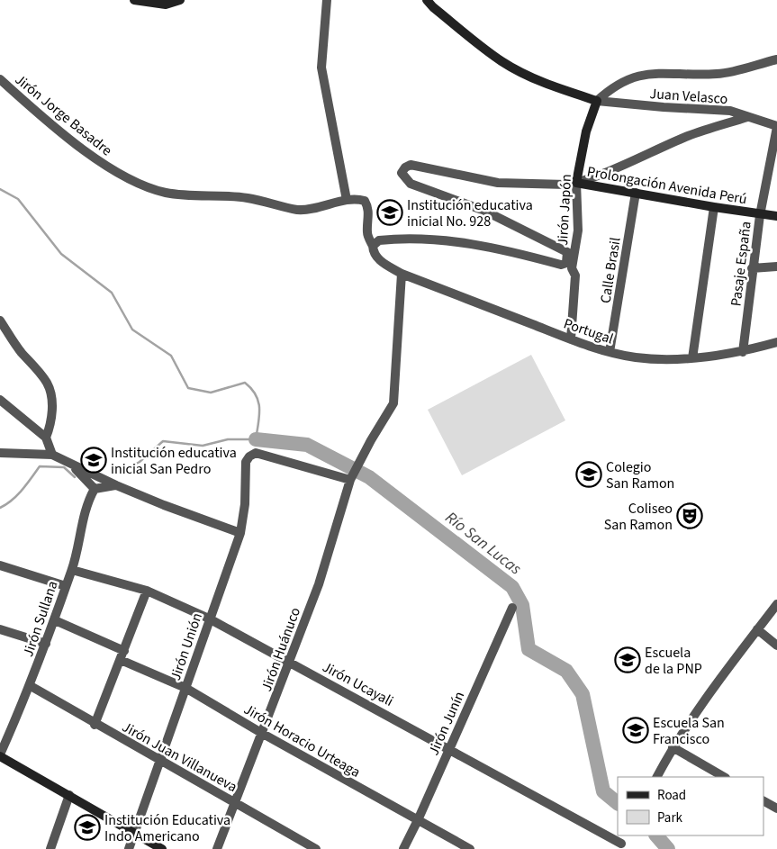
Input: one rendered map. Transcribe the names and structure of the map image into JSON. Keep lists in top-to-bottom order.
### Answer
{
  "streets": {
    "street": [
      "Juan Velasco",
      "Jirón Jorge Basadre",
      "Prolongación Avenida Perú",
      "Jirón Japón",
      "Pasaje España",
      "Calle Brasil",
      "Portugal",
      "Jirón Sullana",
      "Jirón Unión",
      "Jirón Huánuco",
      "Jirón Ucayali",
      "Jirón Junín",
      "Jirón Horacio Urteaga",
      "Jirón Juan Villanueva"
    ]
  },
  "crossings": [
    ["Juan Velasco", "Jirón Japón"],
    ["Juan Velasco", "Pasaje España"],
    ["Jirón Jorge Basadre", "Portugal"],
    ["Prolongación Avenida Perú", "Jirón Japón"],
    ["Prolongación Avenida Perú", "Pasaje España"],
    ["Prolongación Avenida Perú", "Calle Brasil"],
    ["Jirón Japón", "Portugal"],
    ["Pasaje España", "Portugal"],
    ["Calle Brasil", "Portugal"],
    ["Portugal", "Jirón Huánuco"],
    ["Jirón Sullana", "Jirón Ucayali"],
    ["Jirón Sullana", "Jirón Horacio Urteaga"],
    ["Jirón Sullana", "Jirón Juan Villanueva"],
    ["Jirón Unión", "Jirón Huánuco"],
    ["Jirón Unión", "Jirón Ucayali"],
    ["Jirón Unión", "Jirón Horacio Urteaga"],
    ["Jirón Unión", "Jirón Juan Villanueva"],
    ["Jirón Huánuco", "Jirón Ucayali"],
    ["Jirón Huánuco", "Jirón Horacio Urteaga"],
    ["Jirón Huánuco", "Jirón Juan Villanueva"],
    ["Jirón Ucayali", "Jirón Junín"],
    ["Jirón Junín", "Jirón Horacio Urteaga"]
  ],
  "water": ["Río San Lucas"],
  "places": {
    "school or university": [
      "Institución educativa inicial No. 928",
      "Institución educativa inicial San Pedro",
      "Colegio San Ramon",
      "Escuela de la PNP",
      "Escuela San Francisco",
      "Institución Educativa Indo Americano"
    ],
    "theatre": ["Coliseo San Ramon"]
  },
  "legend": ["Road", "Park"]
}
